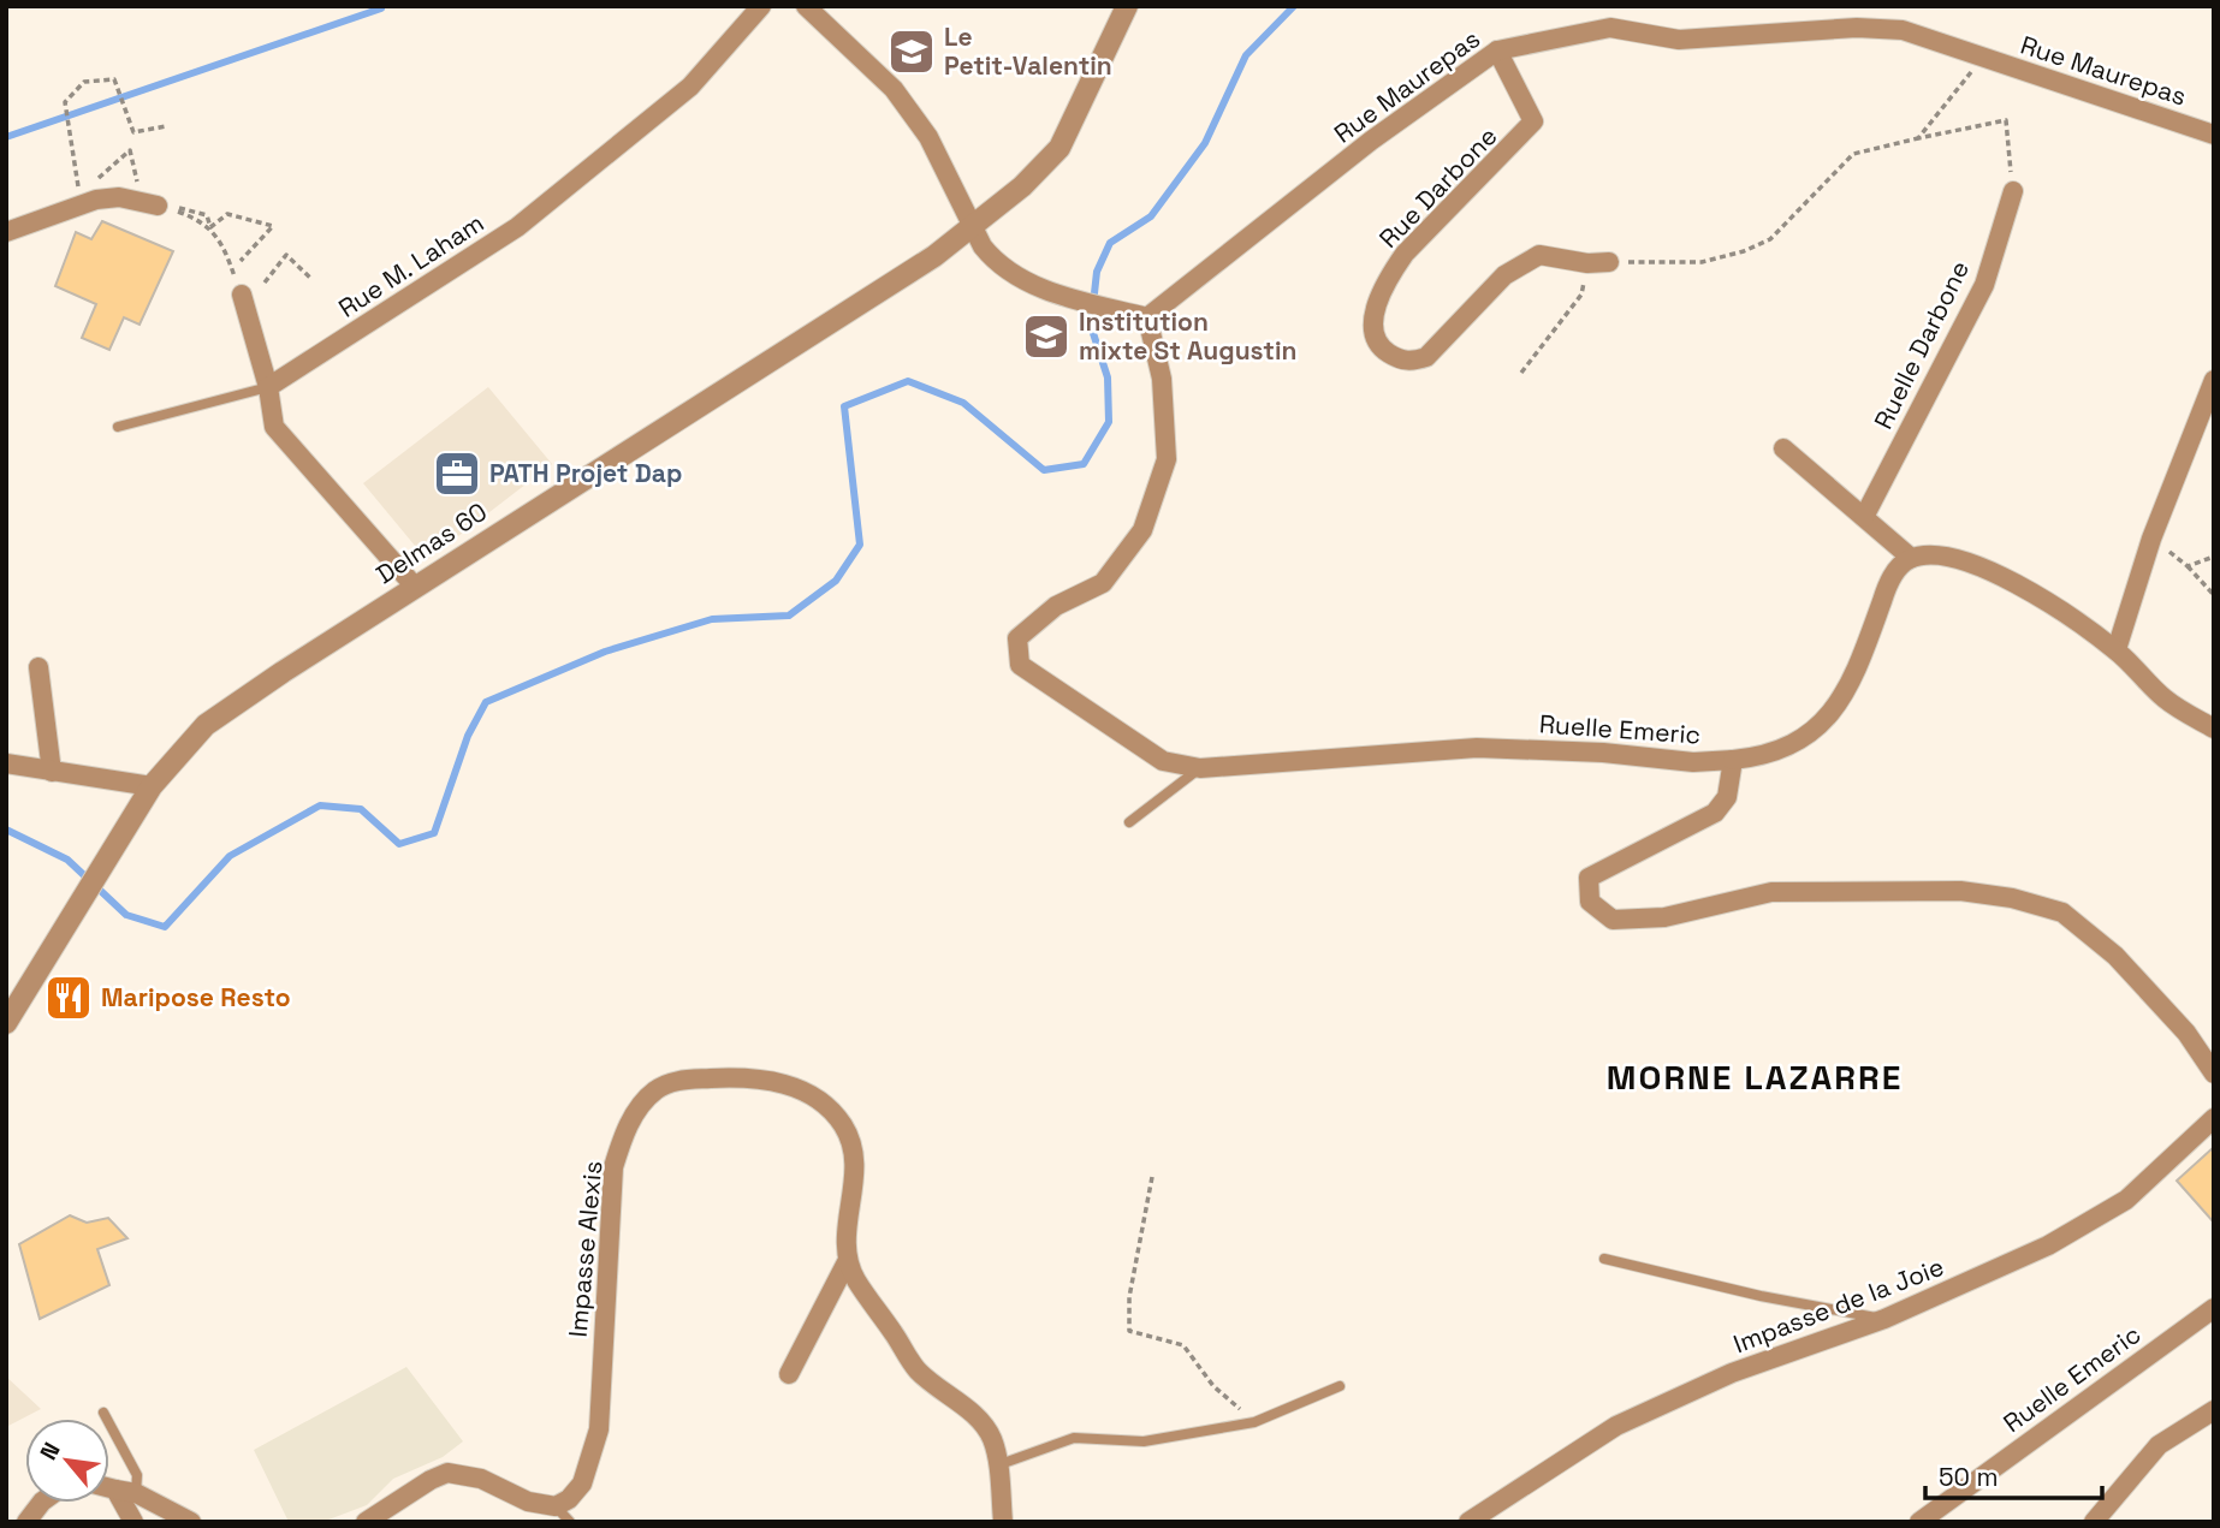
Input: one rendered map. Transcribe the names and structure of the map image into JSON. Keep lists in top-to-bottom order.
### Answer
{
  "streets": {
    "street": [
      "Rue Maurepas",
      "Rue Darbone",
      "Rue M. Laham",
      "Ruelle Darbone",
      "Delmas 60",
      "Ruelle Emeric",
      "Impasse Alexis",
      "Impasse de la Joie"
    ]
  },
  "crossings": [
    ["Rue Maurepas", "Rue Darbone"],
    ["Rue Maurepas", "Ruelle Emeric"]
  ],
  "districts": ["MORNE LAZARRE"],
  "places": {
    "school or university": ["Le Petit-Valentin", "Institution mixte St Augustin"],
    "office": ["PATH Projet Dap"],
    "restaurant": ["Maripose Resto"]
  },
  "scale_bar": "50 m",
  "north": "top left"
}
